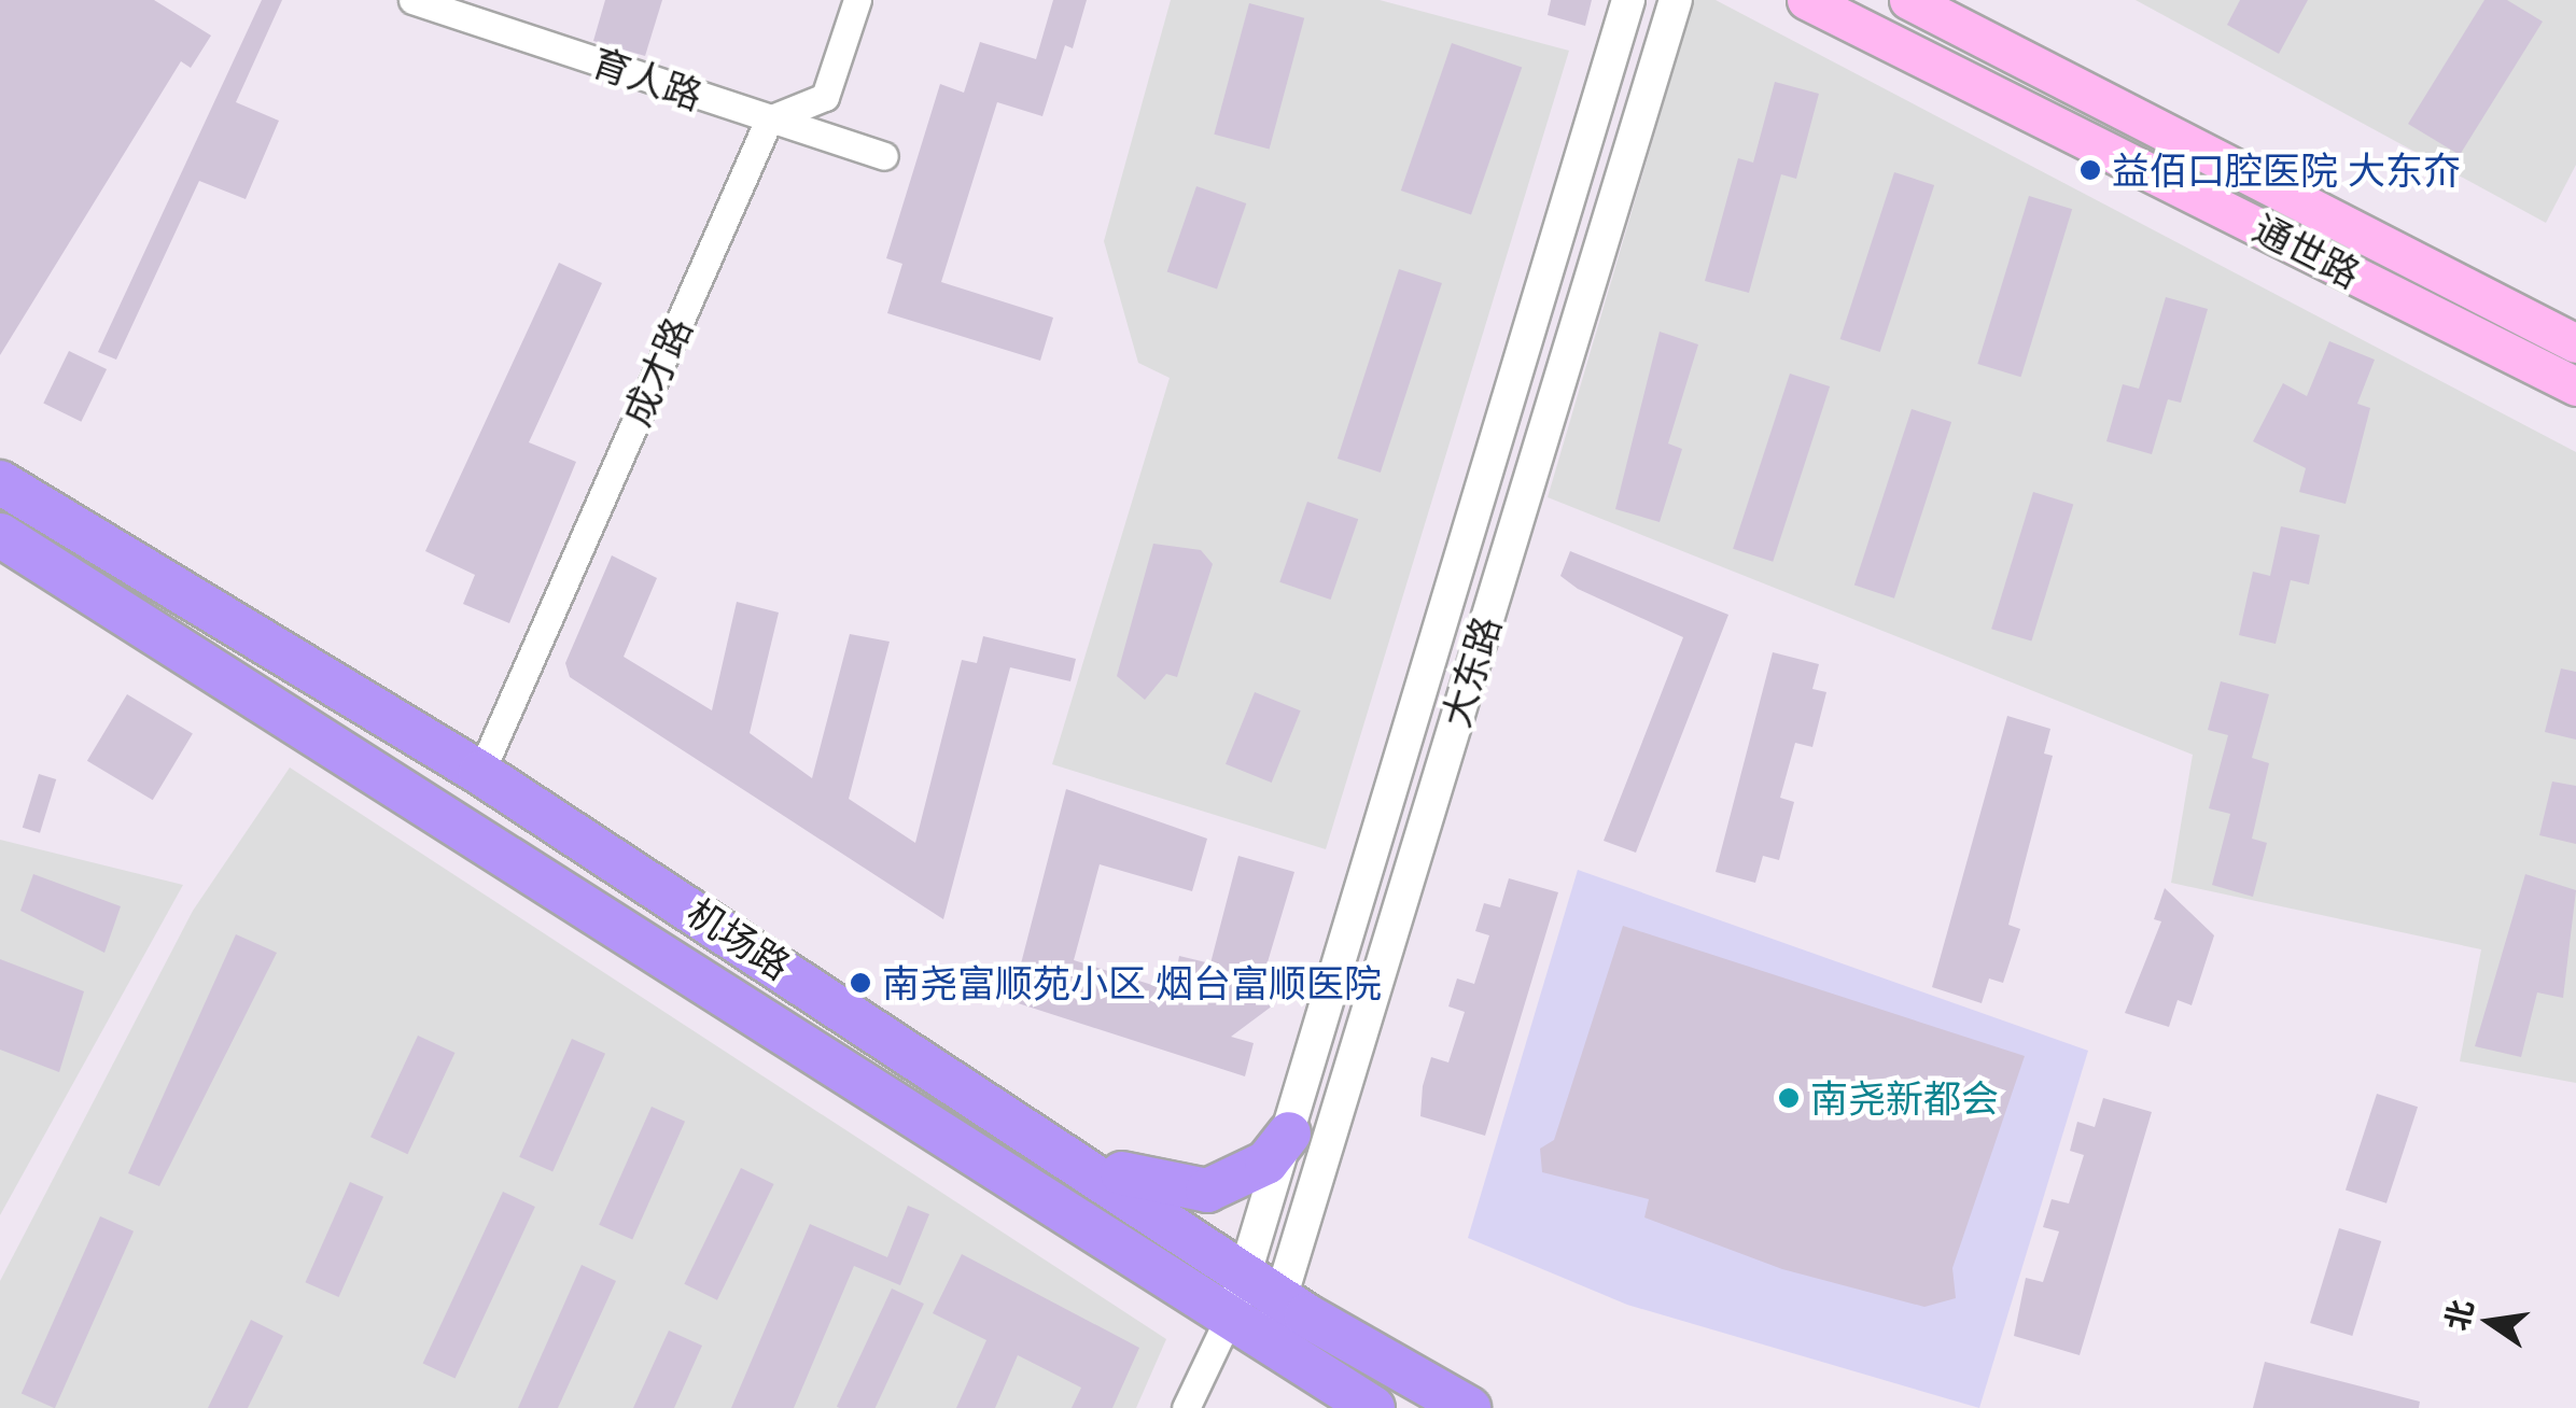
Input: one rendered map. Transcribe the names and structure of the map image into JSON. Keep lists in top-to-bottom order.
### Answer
{
  "streets": {
    "highway": ["机场路"],
    "main road": ["通世路"],
    "street": ["育人路", "成才路", "大东路"]
  },
  "crossings": [
    ["育人路", "成才路"],
    ["成才路", "机场路"],
    ["大东路", "机场路"]
  ],
  "places": ["益佰口腔医院 大东夼", "南尧富顺苑小区 烟台富顺医院", "南尧新都会"],
  "north": "left"
}
